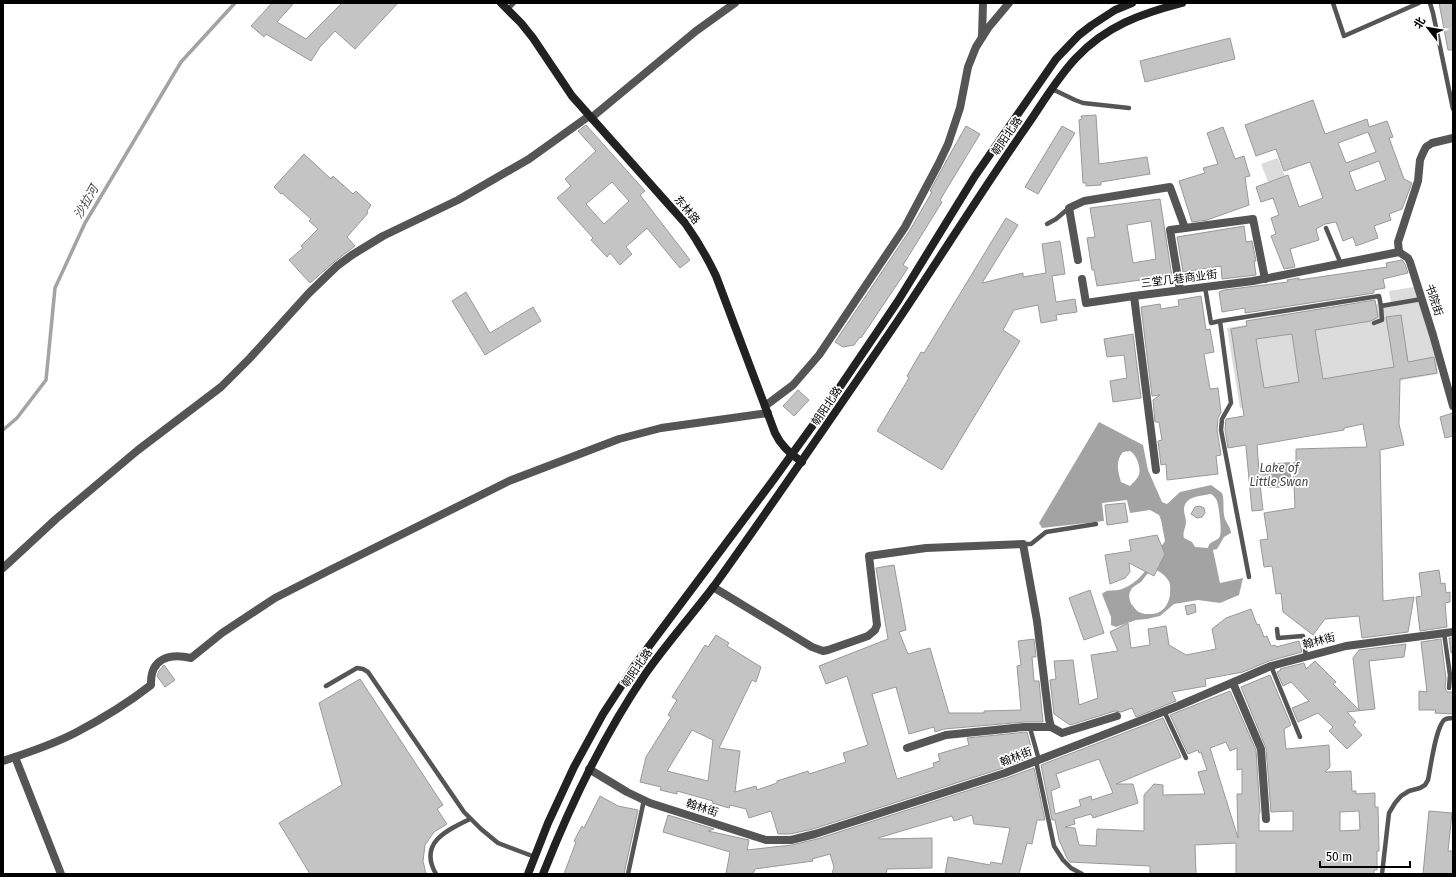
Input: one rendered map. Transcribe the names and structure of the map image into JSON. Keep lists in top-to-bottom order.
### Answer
{
  "streets": {
    "main road": ["朝阳北路", "东林路"],
    "street": ["三堂几巷商业街", "书院街", "翰林街"]
  },
  "crossings": [
    ["朝阳北路", "东林路"],
    ["朝阳北路", "翰林街"],
    ["三堂几巷商业街", "书院街"]
  ],
  "water": ["沙拉河", "Lake of Little Swan"],
  "scale_bar": "50 m",
  "north": "top left"
}
